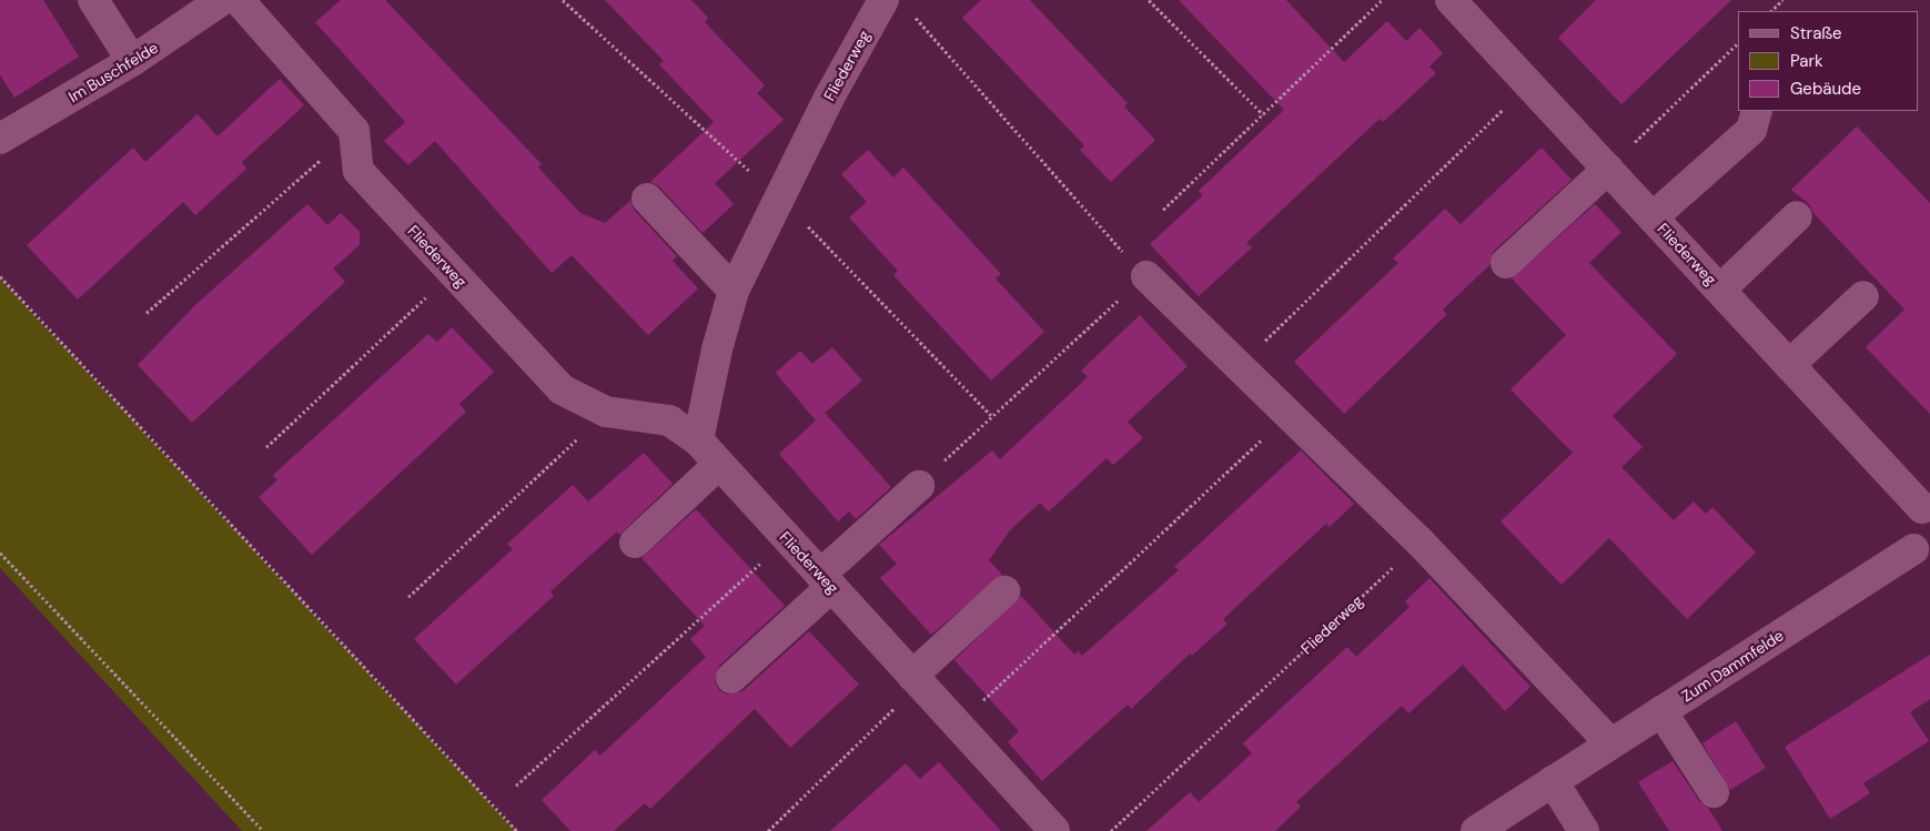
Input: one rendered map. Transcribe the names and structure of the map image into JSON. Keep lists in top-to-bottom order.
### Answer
{
  "streets": {
    "street": ["Fliederweg", "Im Buschfelde", "Zum Dammfelde"]
  },
  "crossings": [
    ["Fliederweg", "Zum Dammfelde"]
  ],
  "legend": ["Straße", "Park", "Gebäude"]
}
